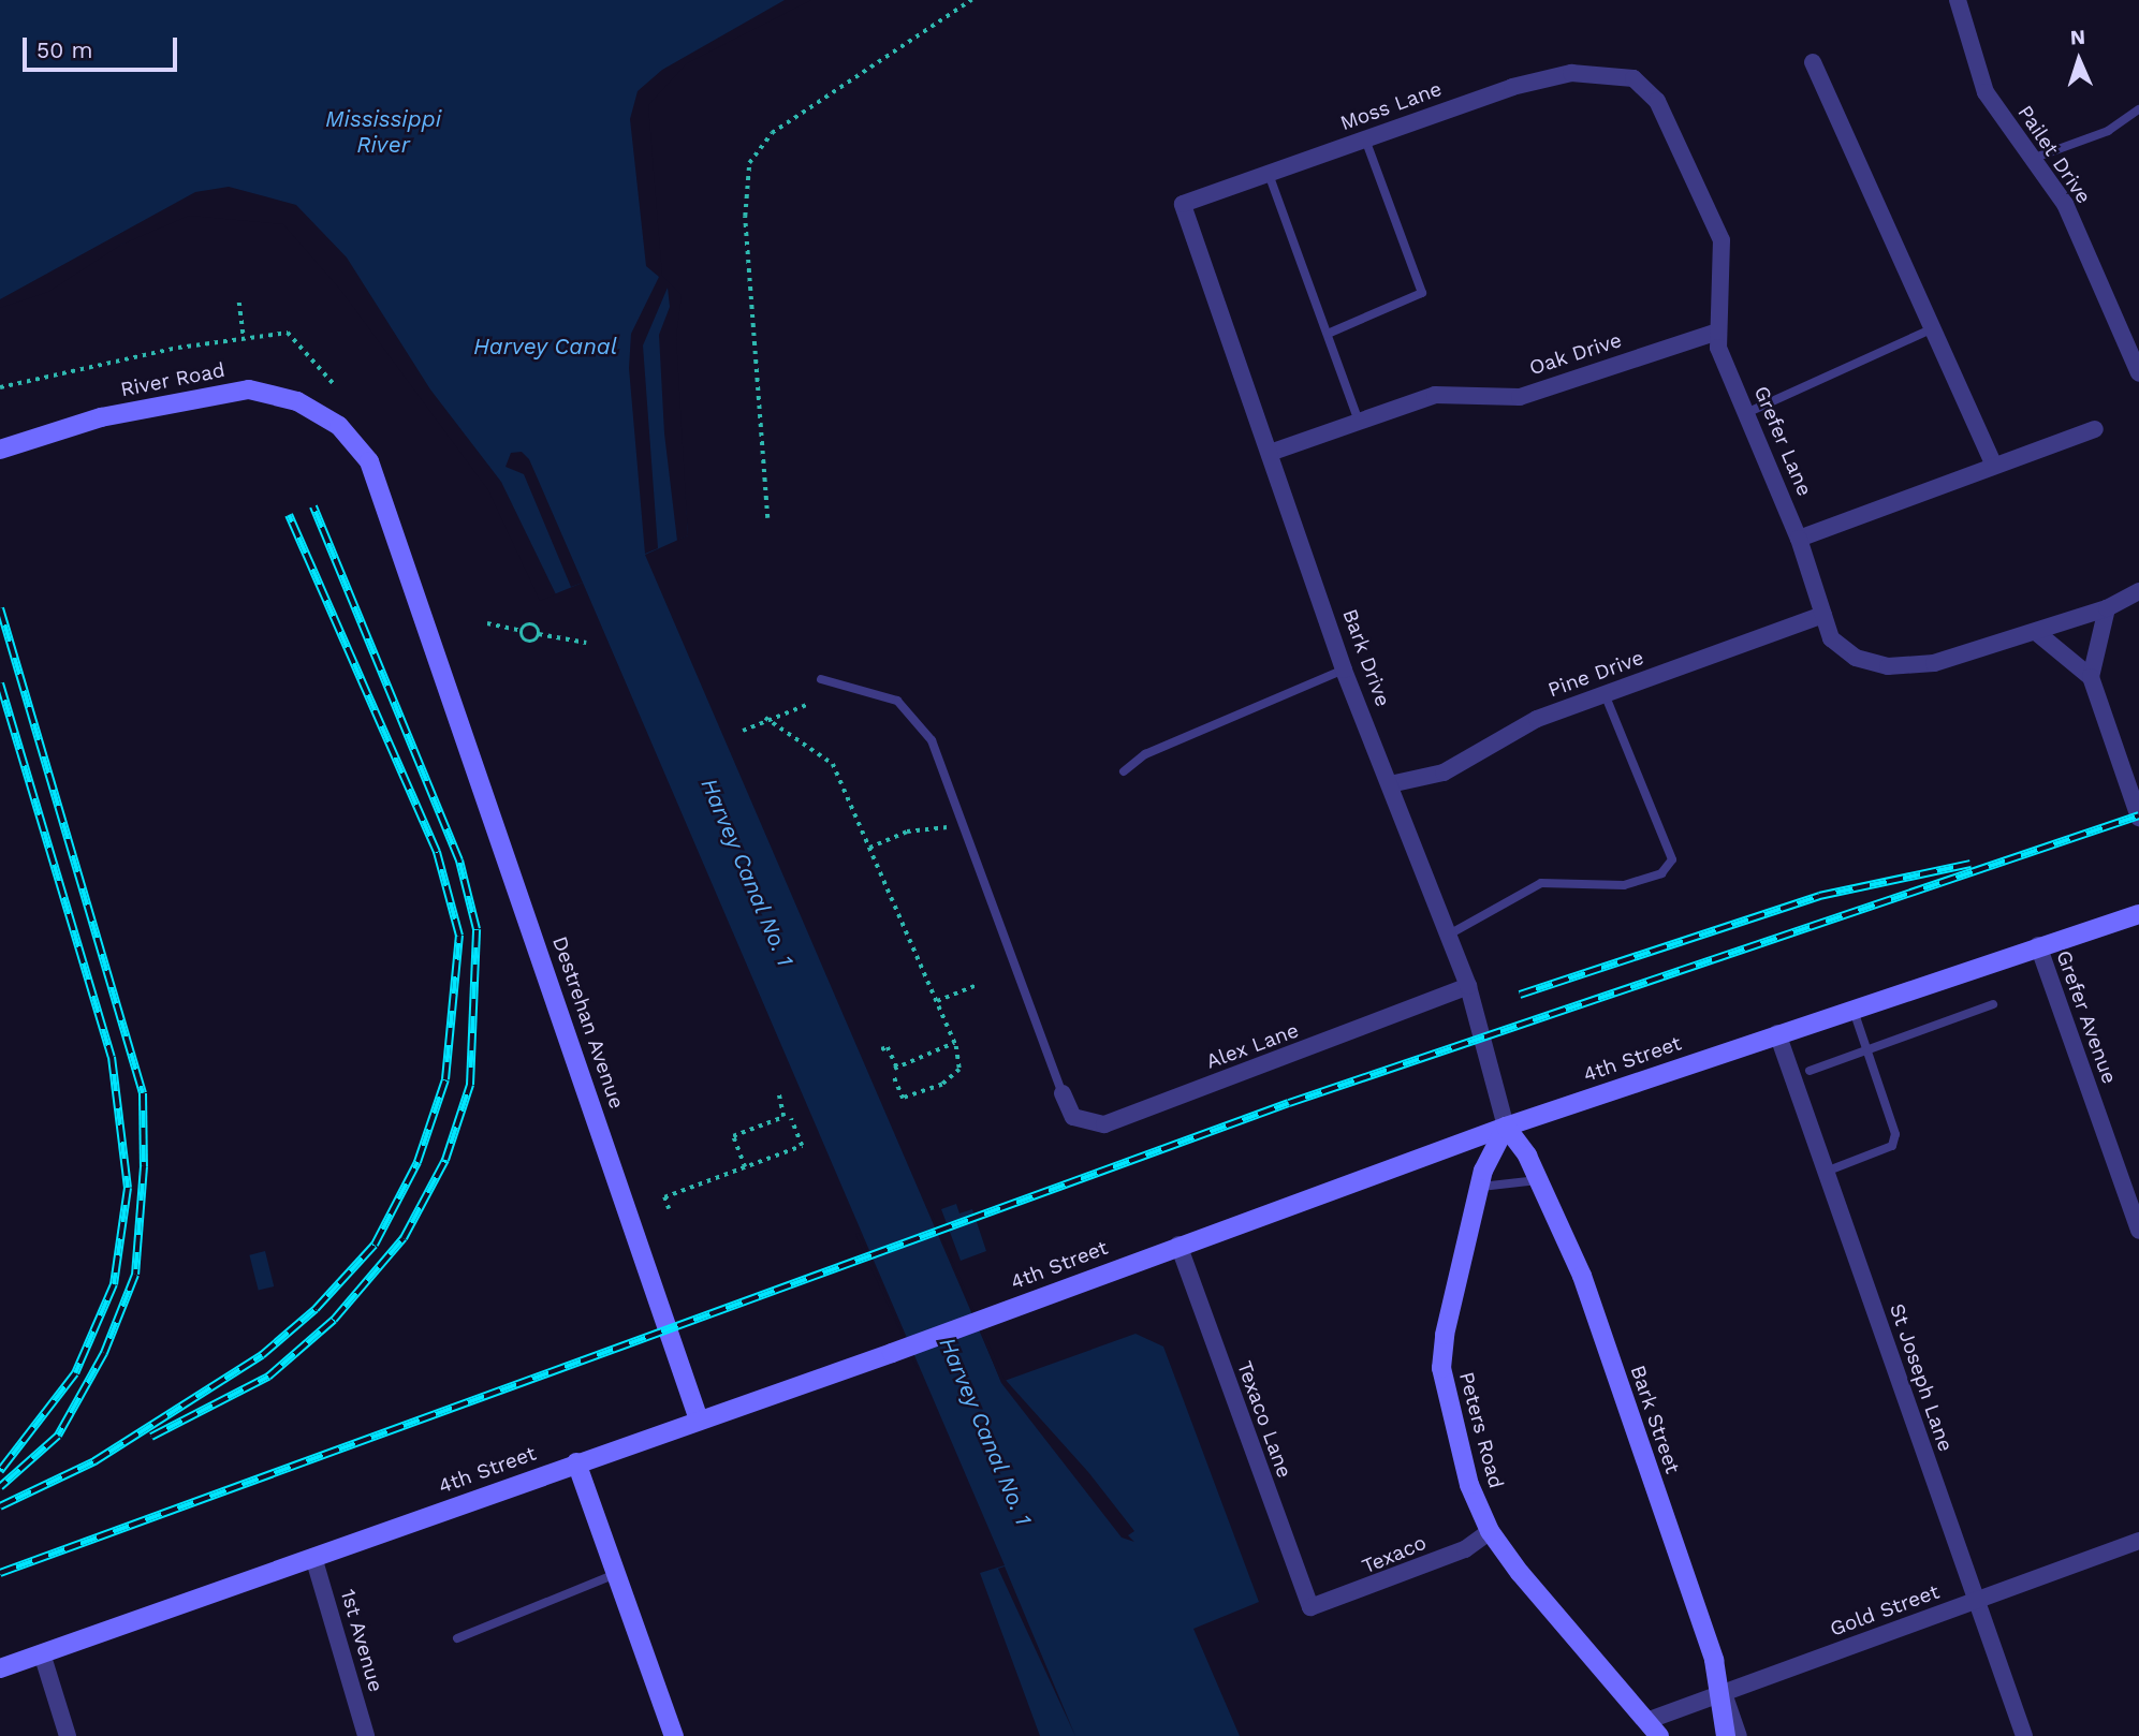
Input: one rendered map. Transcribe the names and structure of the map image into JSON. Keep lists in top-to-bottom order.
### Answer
{
  "streets": {
    "main road": [
      "River Road",
      "Destrehan Avenue",
      "4th Street",
      "Bark Street",
      "Peters Road"
    ],
    "street": [
      "Moss Lane",
      "Pailet Drive",
      "Oak Drive",
      "Grefer Lane",
      "Bark Drive",
      "Pine Drive",
      "Grefer Avenue",
      "Alex Lane",
      "St Joseph Lane",
      "Texaco Lane",
      "Texaco",
      "Gold Street",
      "1st Avenue"
    ]
  },
  "crossings": [
    ["Moss Lane", "Grefer Lane"],
    ["Moss Lane", "Bark Drive"],
    ["Oak Drive", "Grefer Lane"],
    ["Oak Drive", "Bark Drive"],
    ["River Road", "Destrehan Avenue"],
    ["Grefer Lane", "Pine Drive"],
    ["Bark Drive", "Pine Drive"],
    ["Bark Drive", "Alex Lane"],
    ["Bark Drive", "4th Street"],
    ["Bark Drive", "Bark Street"],
    ["Bark Drive", "Peters Road"],
    ["Grefer Avenue", "4th Street"],
    ["Destrehan Avenue", "4th Street"],
    ["4th Street", "St Joseph Lane"],
    ["4th Street", "Texaco Lane"],
    ["4th Street", "Bark Street"],
    ["4th Street", "Peters Road"],
    ["4th Street", "1st Avenue"],
    ["St Joseph Lane", "Gold Street"],
    ["Texaco Lane", "Texaco"],
    ["Bark Street", "Peters Road"],
    ["Bark Street", "Gold Street"],
    ["Peters Road", "Texaco"],
    ["Peters Road", "Gold Street"]
  ],
  "water": ["Mississippi River", "Harvey Canal", "Harvey Canal No. 1"],
  "scale_bar": "50 m",
  "north": "top"
}
